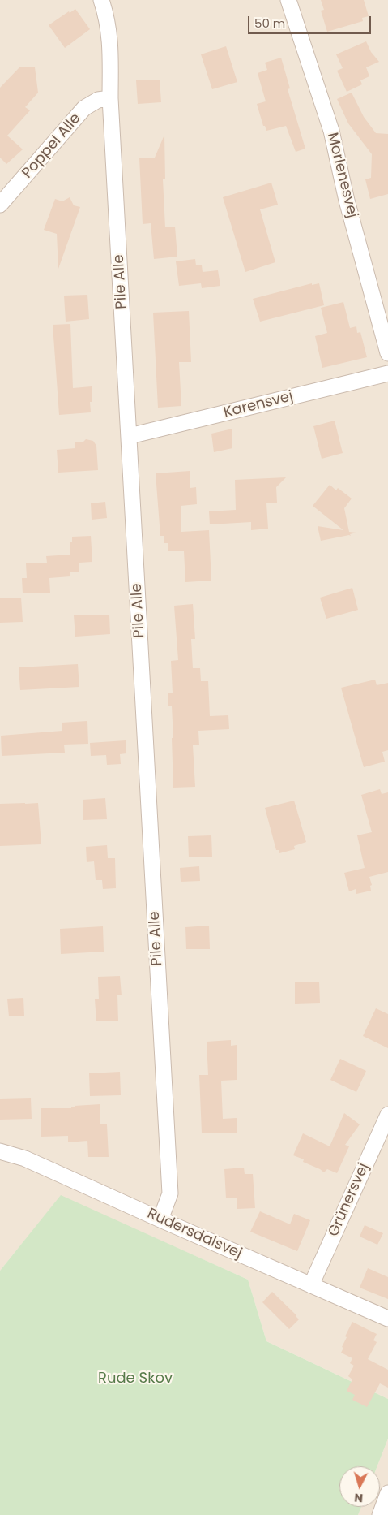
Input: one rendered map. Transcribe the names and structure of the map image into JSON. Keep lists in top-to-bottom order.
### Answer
{
  "streets": {
    "street": [
      "Poppel Alle",
      "Morlenesvej",
      "Pile Alle",
      "Karensvej",
      "Grünersvej",
      "Rudersdalsvej"
    ]
  },
  "crossings": [
    ["Poppel Alle", "Pile Alle"],
    ["Pile Alle", "Karensvej"],
    ["Pile Alle", "Rudersdalsvej"],
    ["Grünersvej", "Rudersdalsvej"]
  ],
  "parks": ["Rude Skov"],
  "scale_bar": "50 m",
  "north": "bottom"
}
